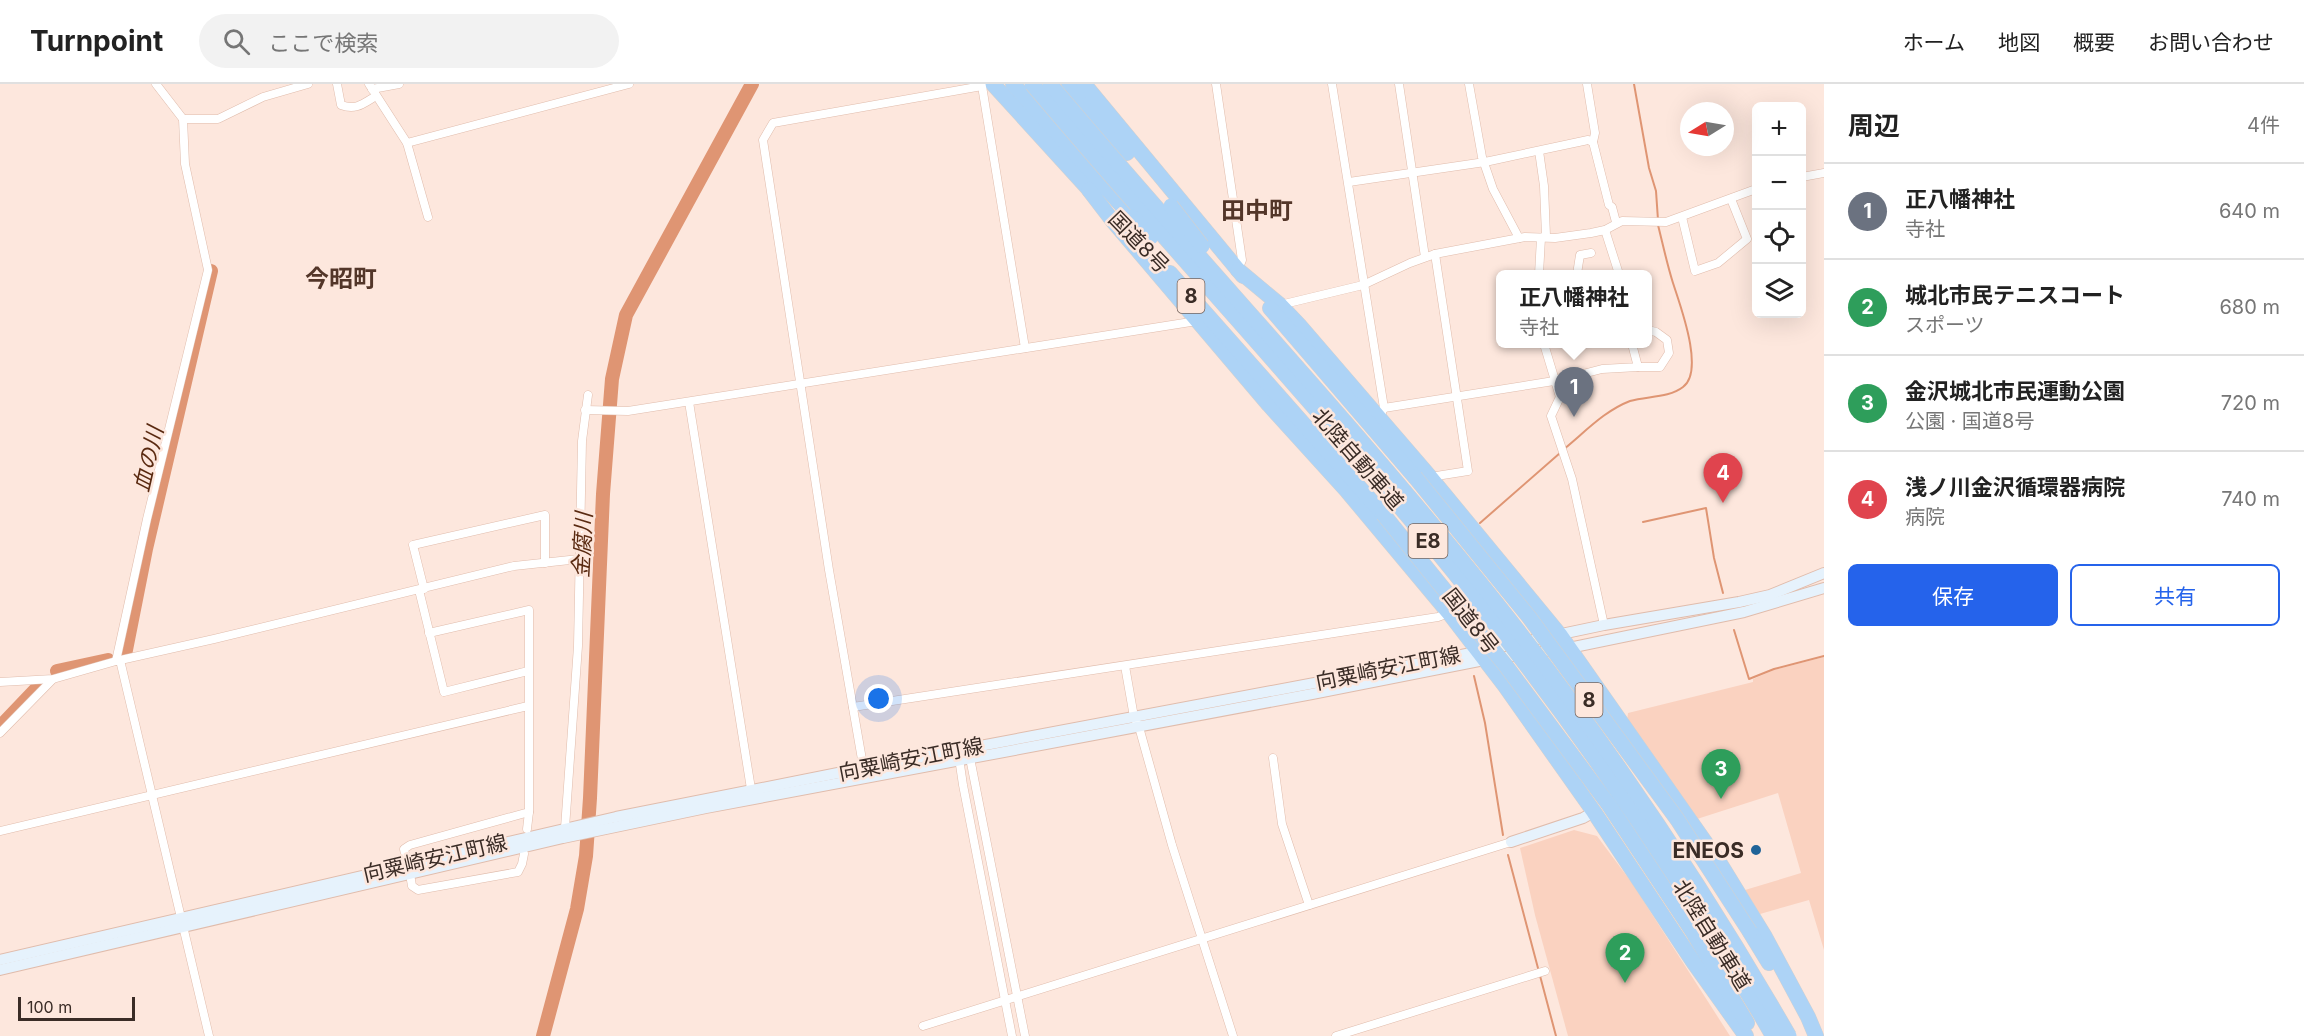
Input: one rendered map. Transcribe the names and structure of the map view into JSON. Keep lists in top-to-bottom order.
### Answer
{
  "streets": {
    "highway": [
      "国道8号",
      "8",
      "北陸自動車道",
      "E8"
    ],
    "main road": ["向粟崎安江町線"]
  },
  "districts": ["田中町", "今昭町"],
  "water": ["血の川", "金腐川"],
  "places": ["ENEOS"],
  "scale_bar": "100 m",
  "north": "left",
  "page": {
    "header": "Turnpoint",
    "search": "ここで検索",
    "nav": [
      "ホーム",
      "地図",
      "概要",
      "お問い合わせ"
    ],
    "heading": ["周辺", "4件"],
    "map_buttons": ["+", "−"],
    "list": [
      {
        "mark": "1",
        "name": "正八幡神社",
        "note": "寺社",
        "value": "640 m"
      },
      {
        "mark": "2",
        "name": "城北市民テニスコート",
        "note": "スポーツ",
        "value": "680 m"
      },
      {
        "mark": "3",
        "name": "金沢城北市民運動公園",
        "note": "公園 · 国道8号",
        "value": "720 m"
      },
      {
        "mark": "4",
        "name": "浅ノ川金沢循環器病院",
        "note": "病院",
        "value": "740 m"
      }
    ],
    "popup": ["正八幡神社", "寺社"],
    "pins": [
      "1",
      "4",
      "3",
      "2"
    ],
    "buttons": ["保存", "共有"],
    "scale": "100 m"
  }
}
